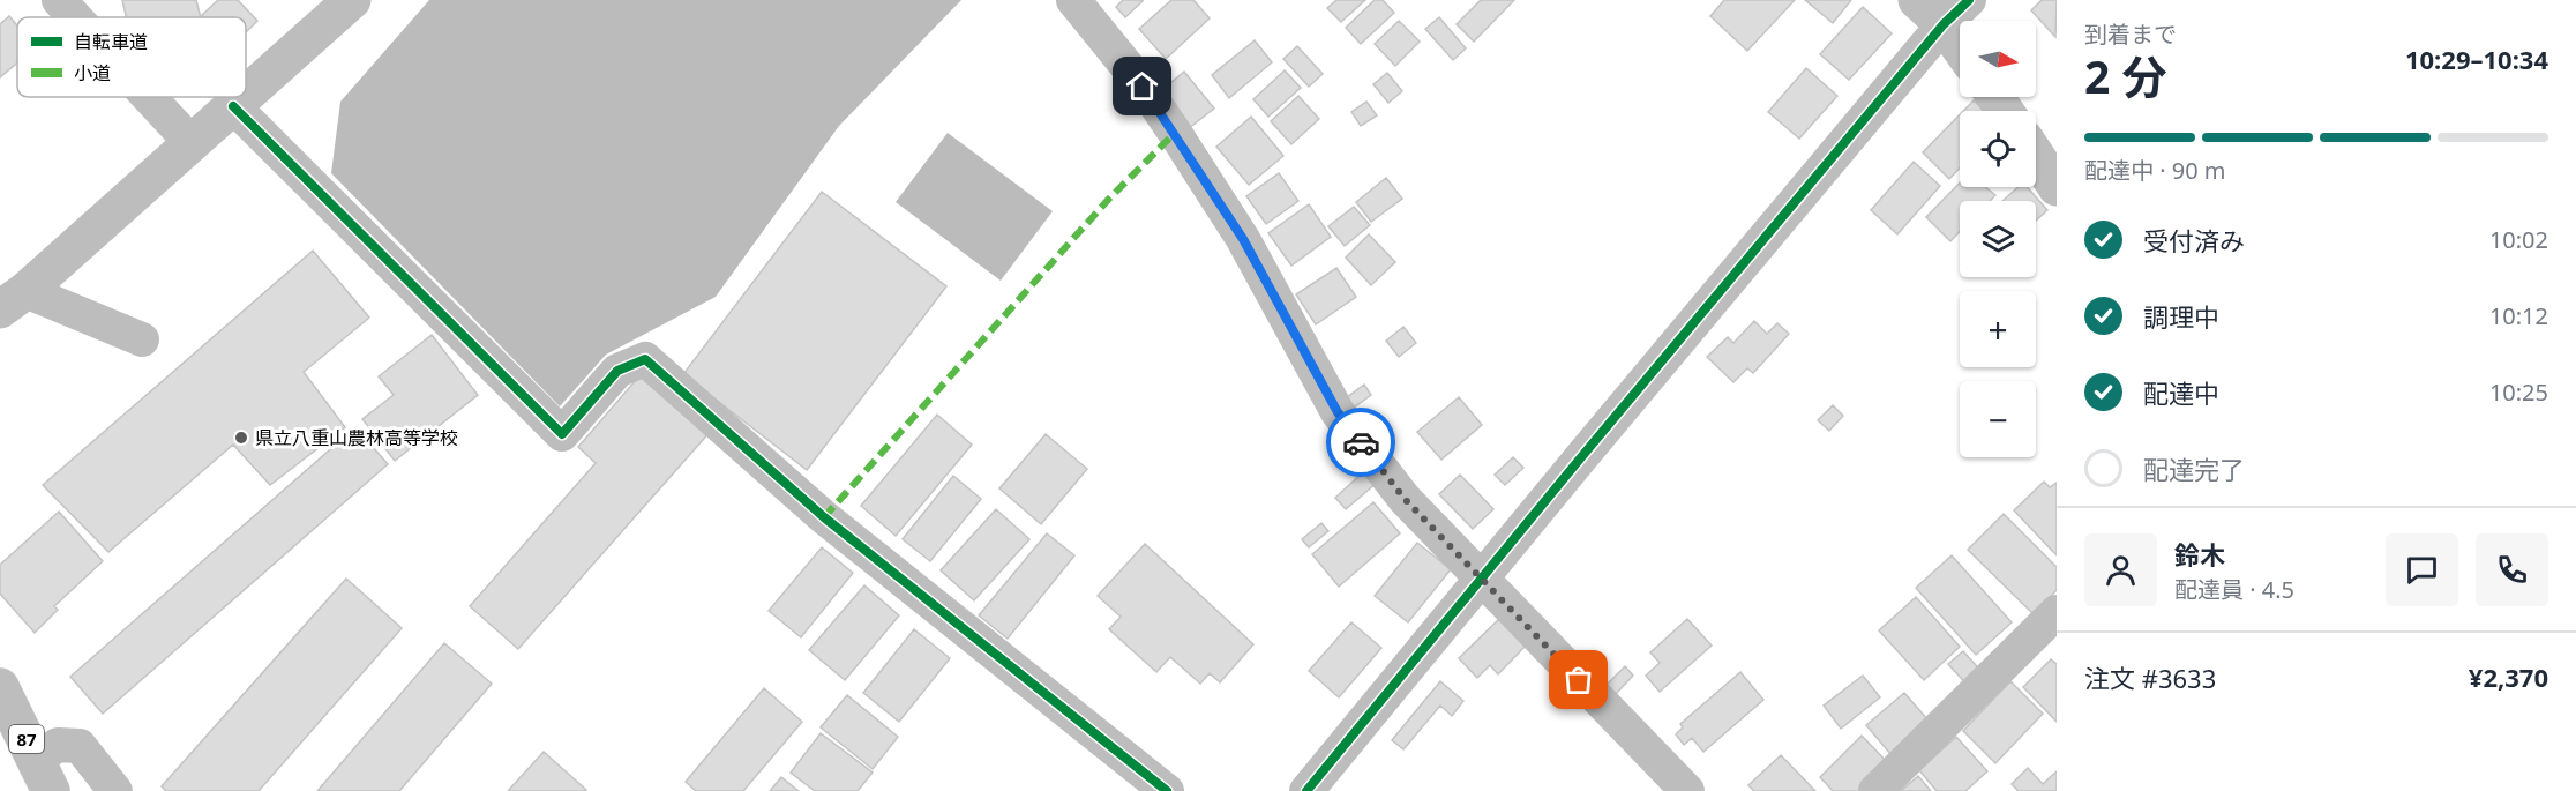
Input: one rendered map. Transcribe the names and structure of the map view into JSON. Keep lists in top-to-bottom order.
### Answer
{
  "streets": {
    "street": ["87"]
  },
  "places": ["県立八重山農林高等学校"],
  "legend": ["自転車道", "小道"],
  "north": "right",
  "page": {
    "heading": ["2 分", "到着まで", "10:29–10:34"],
    "panel": [
      "鈴木",
      "配達員 · 4.5",
      "注文 #3633",
      "¥2,370"
    ],
    "map_buttons": ["+", "−"],
    "bar": "配達中 · 90 m",
    "list": [
      ["受付済み", "10:02"],
      ["調理中", "10:12"],
      ["配達中", "10:25"],
      "配達完了"
    ]
  }
}
